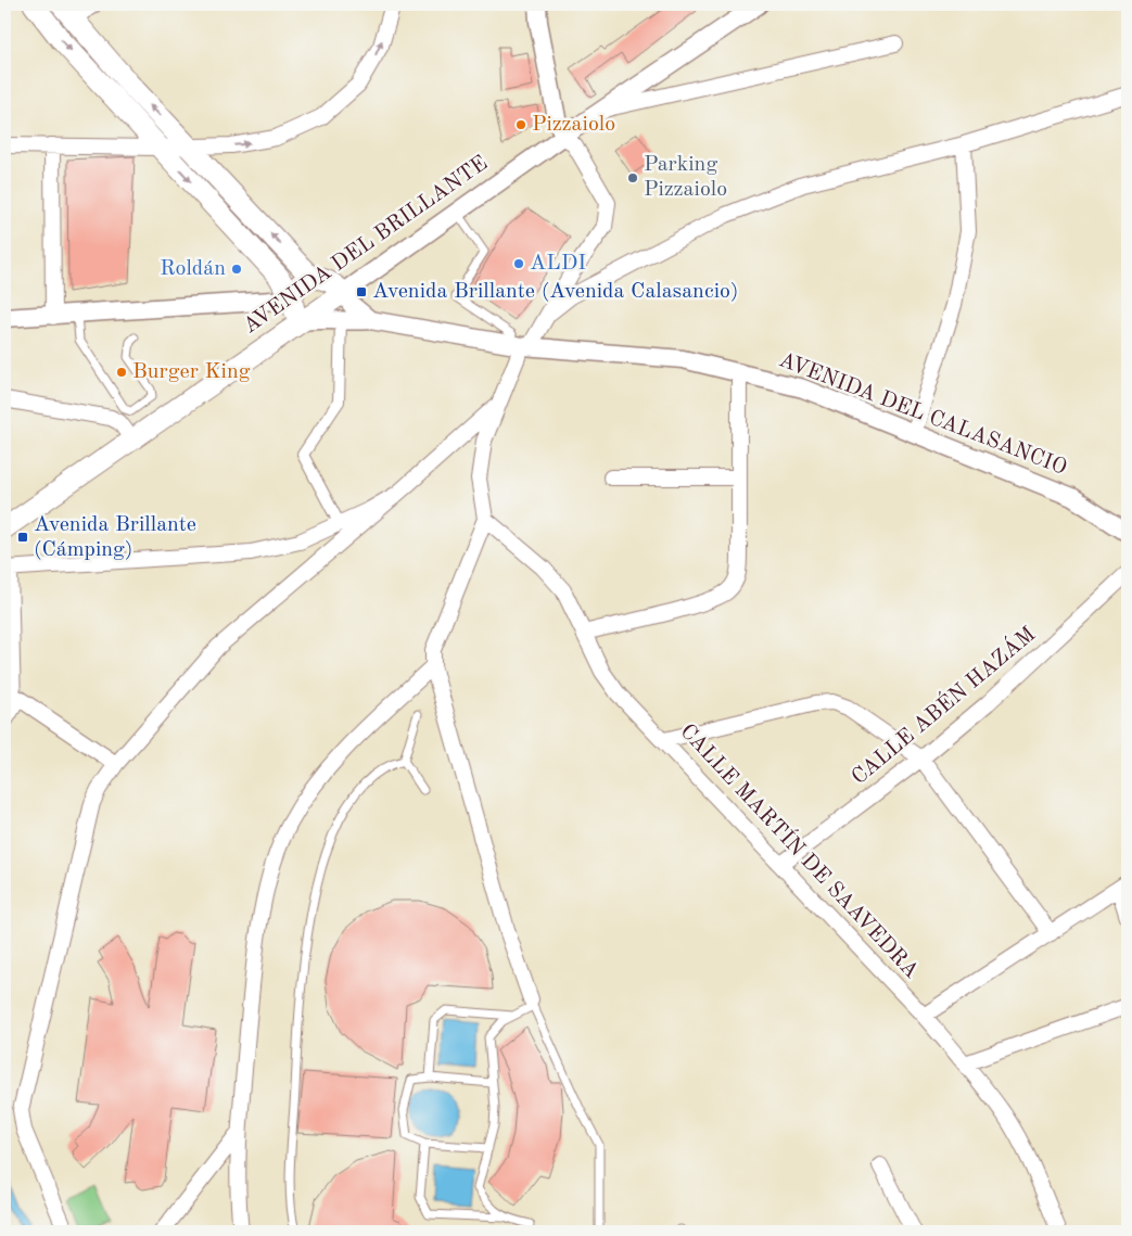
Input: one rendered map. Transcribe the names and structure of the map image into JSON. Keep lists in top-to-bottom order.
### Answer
{
  "streets": {
    "main road": ["AVENIDA DEL BRILLANTE"],
    "street": ["AVENIDA DEL CALASANCIO", "CALLE ABÉN HAZÁM", "CALLE MARTÍN DE SAAVEDRA"]
  },
  "crossings": [
    ["AVENIDA DEL BRILLANTE", "AVENIDA DEL CALASANCIO"],
    ["CALLE ABÉN HAZÁM", "CALLE MARTÍN DE SAAVEDRA"]
  ],
  "places": {
    "other": [
      "Pizzaiolo",
      "Parking Pizzaiolo",
      "ALDI",
      "Roldán",
      "Burger King"
    ],
    "transit": ["Avenida Brillante (Avenida Calasancio)", "Avenida Brillante (Cámping)"]
  }
}
